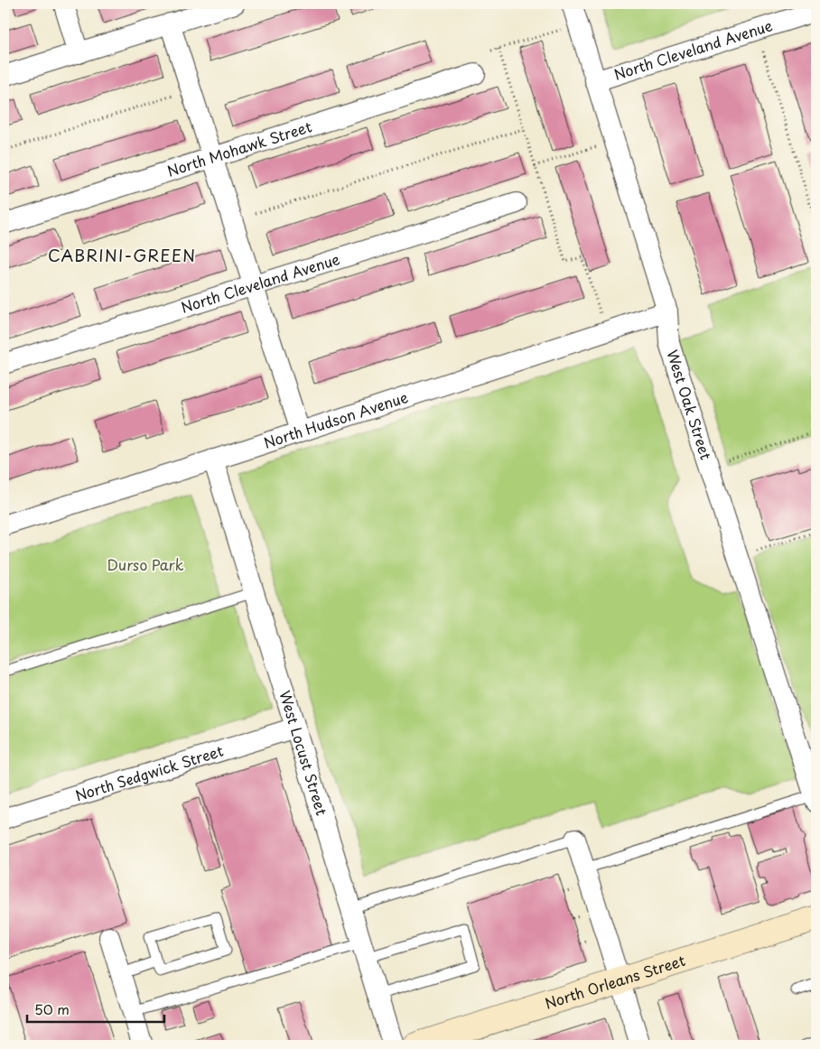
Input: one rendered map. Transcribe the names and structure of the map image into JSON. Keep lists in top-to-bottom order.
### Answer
{
  "streets": {
    "street": [
      "North Cleveland Avenue",
      "North Mohawk Street",
      "West Oak Street",
      "North Hudson Avenue",
      "West Locust Street",
      "North Sedgwick Street",
      "North Orleans Street"
    ]
  },
  "crossings": [
    ["North Cleveland Avenue", "West Oak Street"],
    ["West Oak Street", "North Hudson Avenue"],
    ["North Hudson Avenue", "West Locust Street"],
    ["West Locust Street", "North Sedgwick Street"]
  ],
  "districts": ["CABRINI-GREEN"],
  "parks": ["Durso Park"],
  "scale_bar": "50 m"
}
